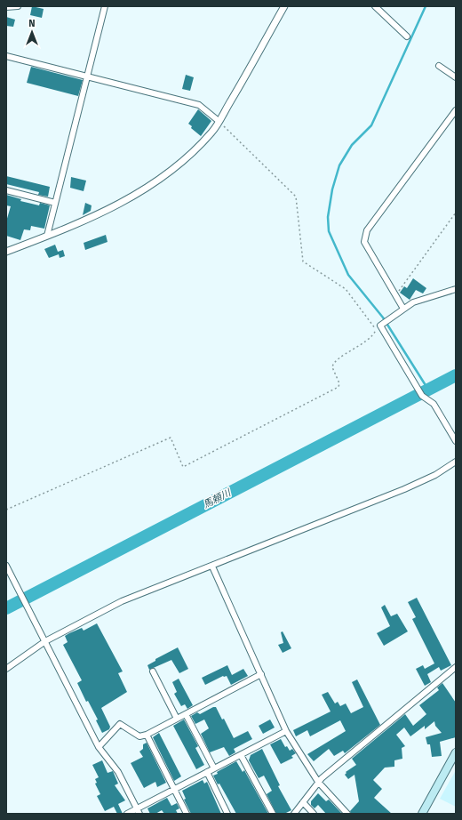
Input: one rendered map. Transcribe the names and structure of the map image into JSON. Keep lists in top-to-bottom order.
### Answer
{
  "water": ["馬頼川"],
  "north": "top"
}
